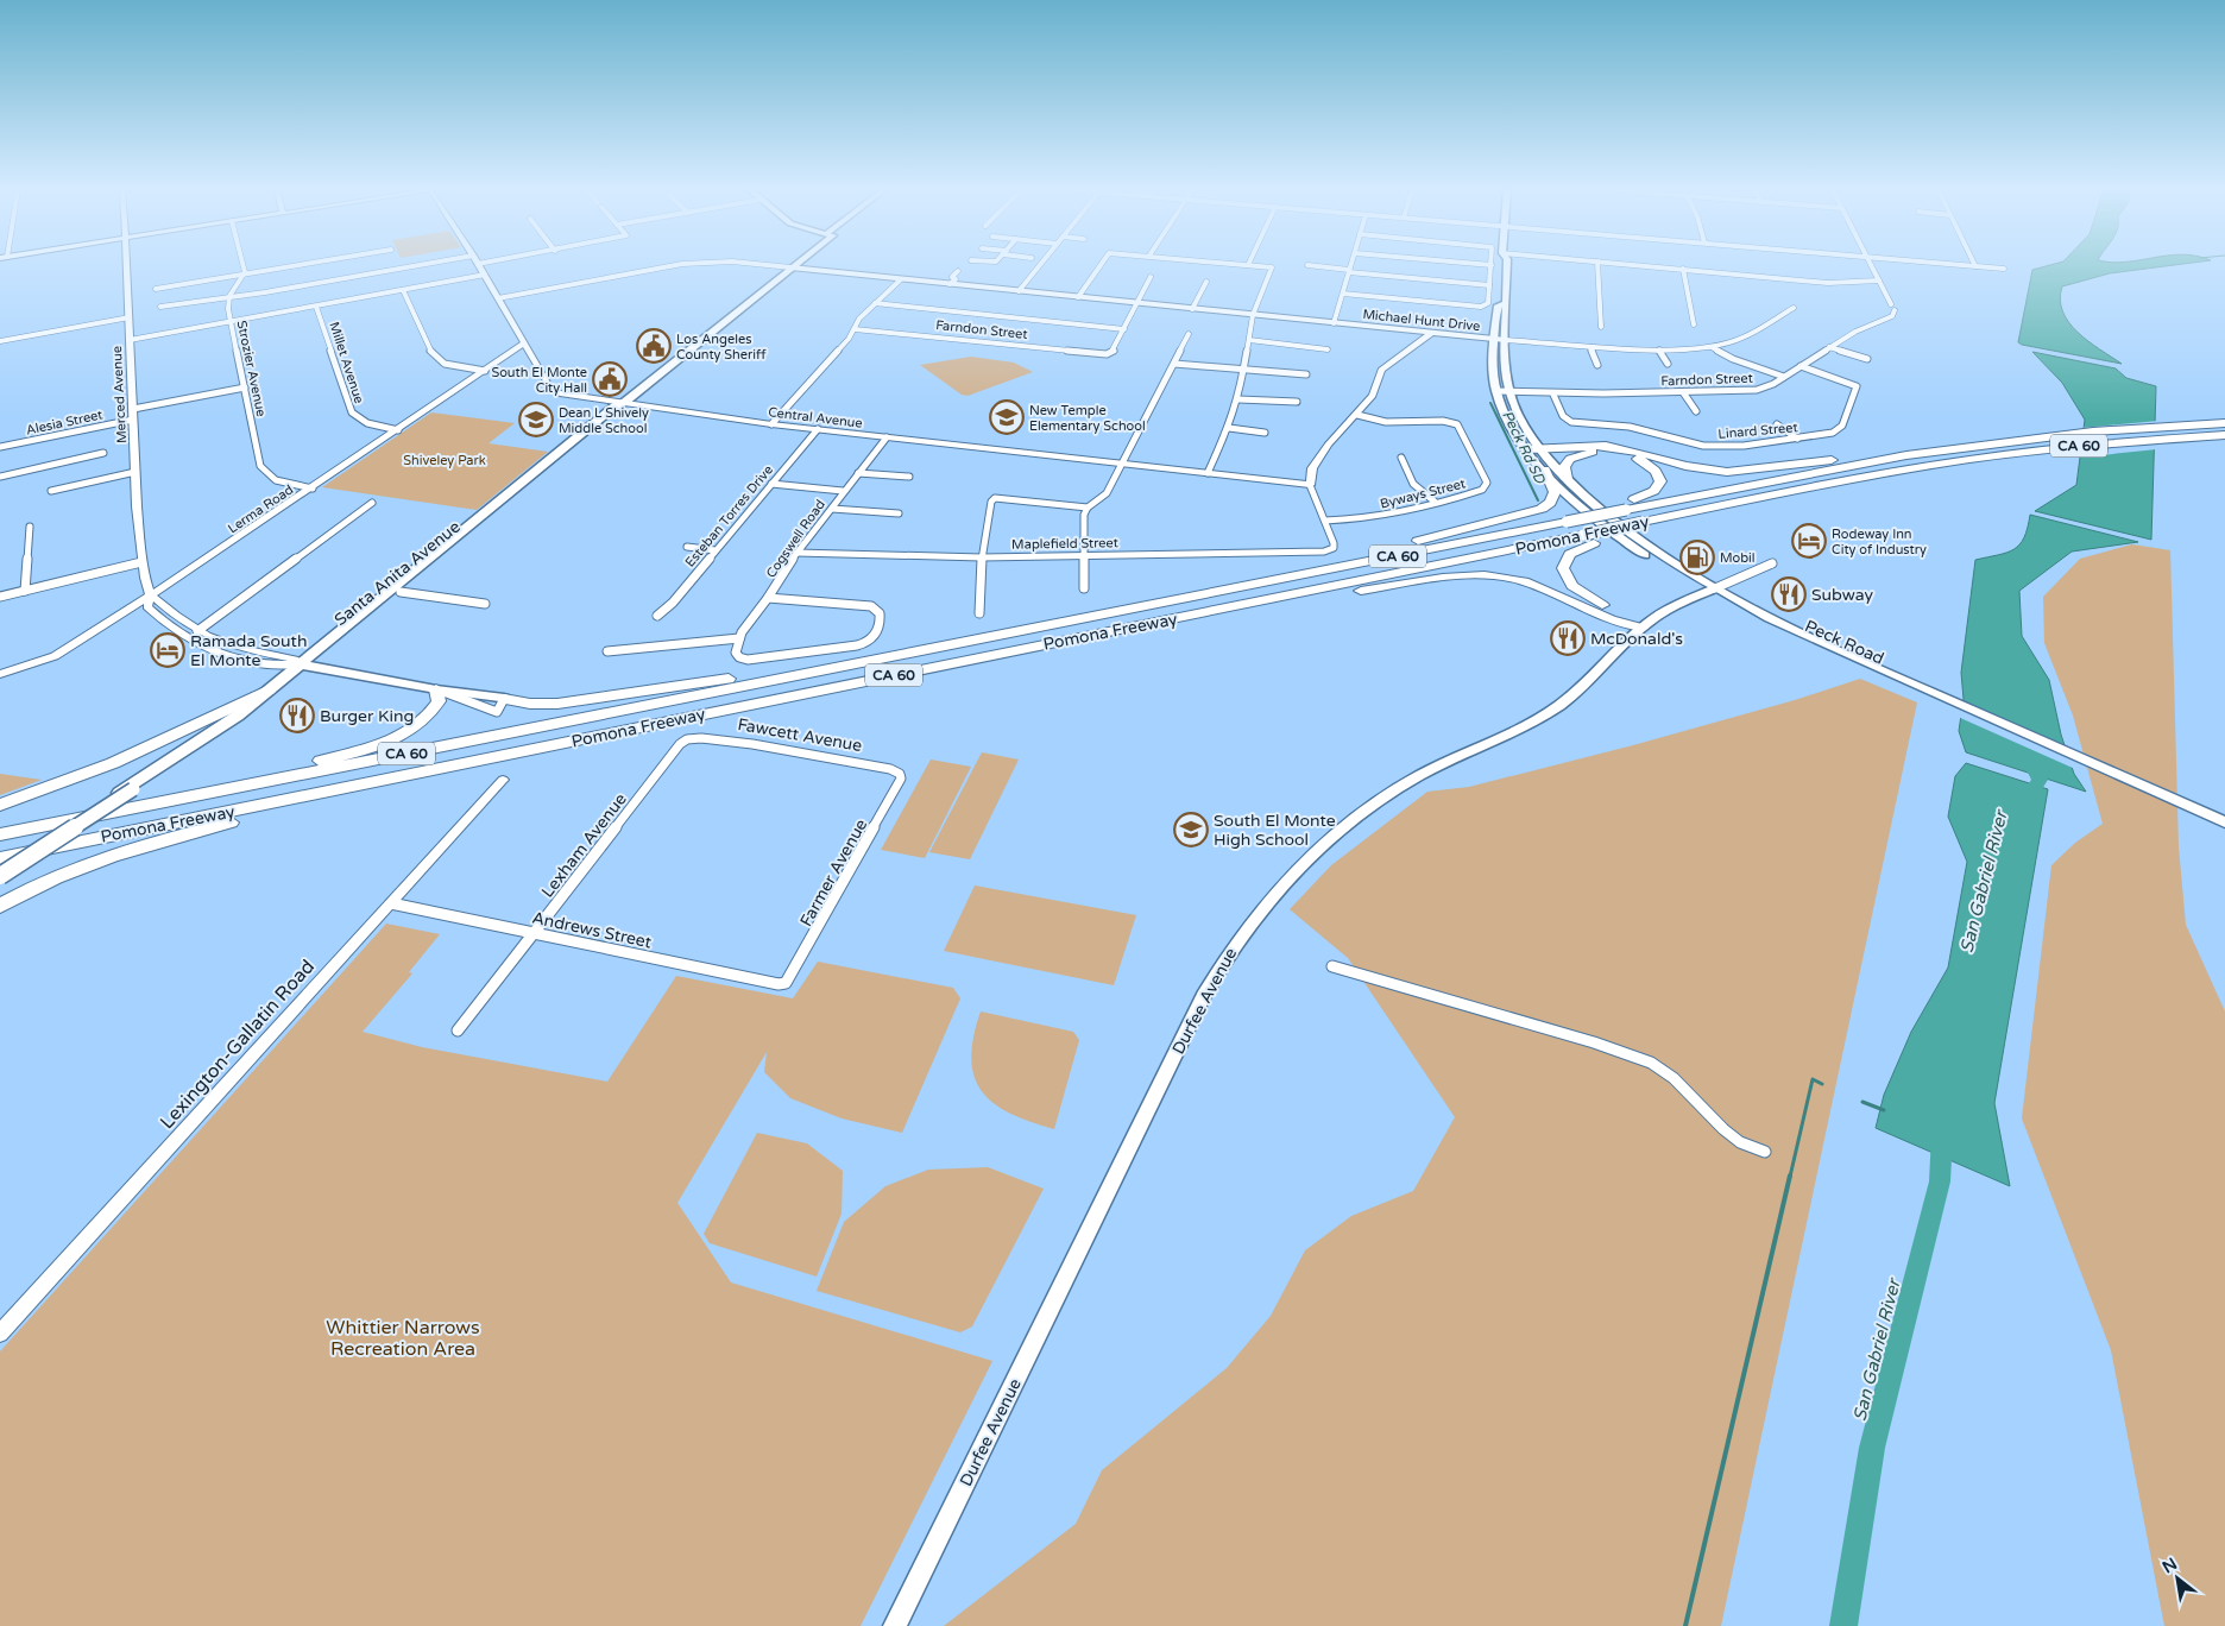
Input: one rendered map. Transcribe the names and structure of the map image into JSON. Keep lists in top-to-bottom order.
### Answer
{
  "streets": {
    "highway": ["CA 60", "Pomona Freeway"],
    "main road": ["Santa Anita Avenue", "Peck Road", "Durfee Avenue"],
    "street": [
      "Michael Hunt Drive",
      "Farndon Street",
      "Millet Avenue",
      "Strozier Avenue",
      "Merced Avenue",
      "Central Avenue",
      "Alesia Street",
      "Linard Street",
      "Byways Street",
      "Lerma Road",
      "Esteban Torres Drive",
      "Cogswell Road",
      "Maplefield Street",
      "Fawcett Avenue",
      "Lexham Avenue",
      "Farmer Avenue",
      "Andrews Street",
      "Lexington-Gallatin Road"
    ]
  },
  "crossings": [
    ["Michael Hunt Drive", "Santa Anita Avenue"],
    ["Michael Hunt Drive", "Peck Road"],
    ["Farndon Street", "Linard Street"],
    ["Farndon Street", "Peck Road"],
    ["Millet Avenue", "Lerma Road"],
    ["Strozier Avenue", "Lerma Road"],
    ["Merced Avenue", "Alesia Street"],
    ["Merced Avenue", "Lerma Road"],
    ["Merced Avenue", "Santa Anita Avenue"],
    ["Central Avenue", "Lerma Road"],
    ["Central Avenue", "Esteban Torres Drive"],
    ["Central Avenue", "Cogswell Road"],
    ["Central Avenue", "Santa Anita Avenue"],
    ["Byways Street", "Maplefield Street"],
    ["Cogswell Road", "Maplefield Street"],
    ["Peck Road", "Durfee Avenue"],
    ["Fawcett Avenue", "Lexham Avenue"],
    ["Fawcett Avenue", "Farmer Avenue"],
    ["Lexham Avenue", "Andrews Street"],
    ["Farmer Avenue", "Andrews Street"],
    ["Andrews Street", "Lexington-Gallatin Road"]
  ],
  "water": ["Peck Rd SD", "San Gabriel River"],
  "parks": ["Shiveley Park", "Whittier Narrows Recreation Area"],
  "places": {
    "public building": ["Los Angeles County Sheriff", "South El Monte City Hall"],
    "school or university": ["New Temple Elementary School", "Dean L Shively Middle School", "South El Monte High School"],
    "hotel": ["Rodeway Inn City of Industry", "Ramada South El Monte"],
    "fuel station": ["Mobil"],
    "restaurant": ["Subway", "McDonald's", "Burger King"]
  },
  "north": "top left"
}
